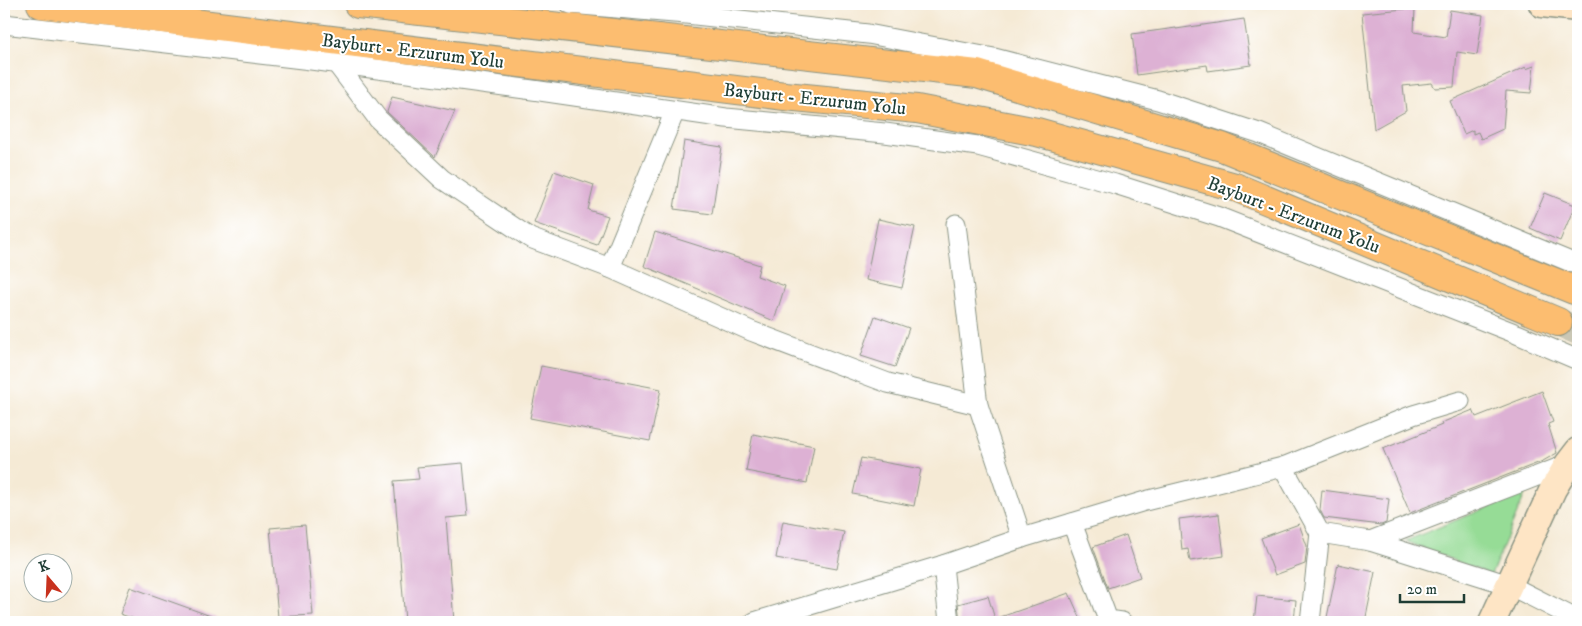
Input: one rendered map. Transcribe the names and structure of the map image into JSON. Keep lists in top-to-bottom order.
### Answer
{
  "streets": {
    "highway": ["Bayburt - Erzurum Yolu"]
  },
  "scale_bar": "20 m",
  "north": "top"
}
